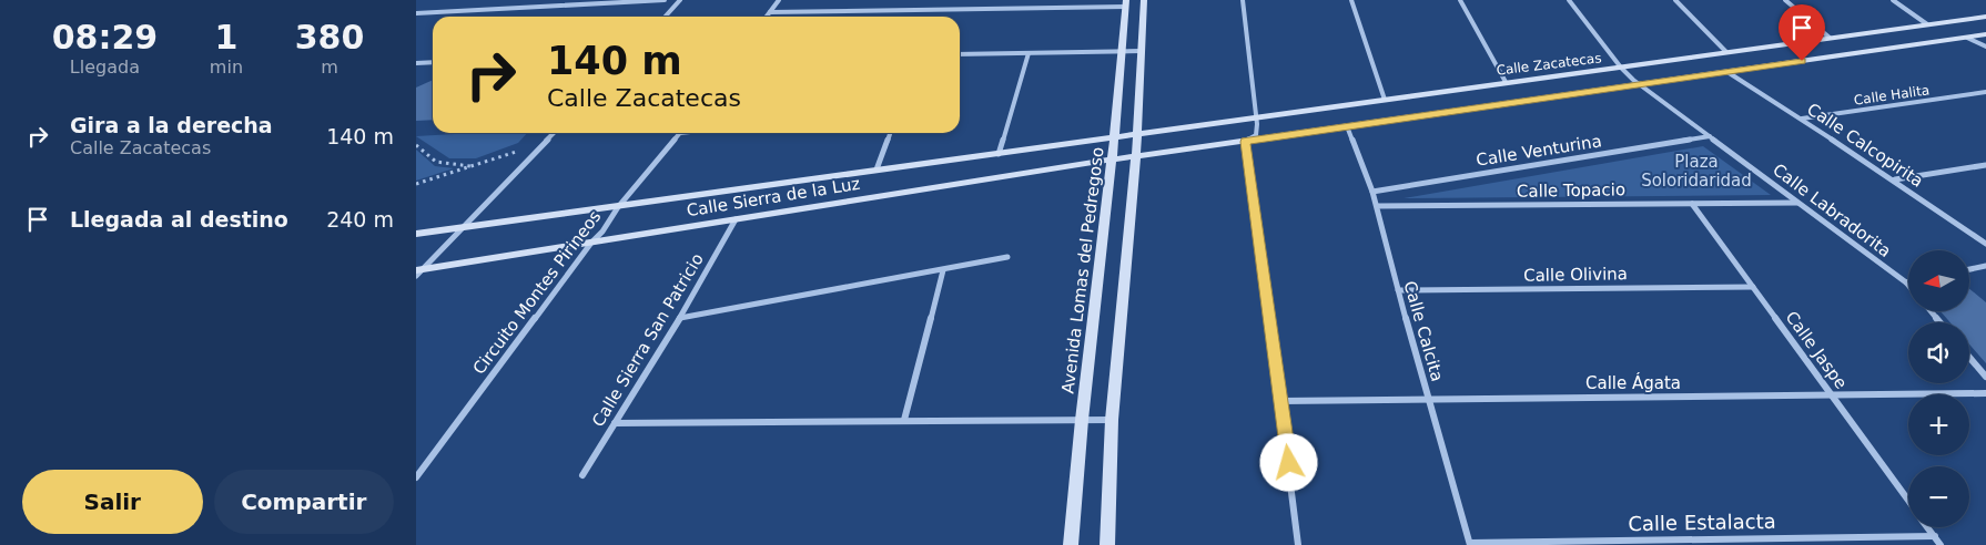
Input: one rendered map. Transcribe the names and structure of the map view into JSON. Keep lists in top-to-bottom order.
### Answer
{
  "streets": {
    "street": [
      "Calle Zacatecas",
      "Calle Halita",
      "Calle Calcopirita",
      "Calle Venturina",
      "Calle Topacio",
      "Calle Sierra de la Luz",
      "Calle Labradorita",
      "Avenida Lomas del Pedregoso",
      "Calle Olivina",
      "Circuito Montes Pirineos",
      "Calle Calcita",
      "Calle Sierra San Patricio",
      "Calle Jaspe",
      "Calle Ágata",
      "Calle Estalacta"
    ]
  },
  "crossings": [
    ["Calle Zacatecas", "Calle Calcopirita"],
    ["Calle Zacatecas", "Calle Sierra de la Luz"],
    ["Calle Zacatecas", "Calle Labradorita"],
    ["Calle Zacatecas", "Avenida Lomas del Pedregoso"],
    ["Calle Zacatecas", "Calle Calcita"],
    ["Calle Halita", "Calle Calcopirita"],
    ["Calle Venturina", "Calle Labradorita"],
    ["Calle Venturina", "Calle Calcita"],
    ["Calle Topacio", "Calle Labradorita"],
    ["Calle Topacio", "Calle Calcita"],
    ["Calle Topacio", "Calle Jaspe"],
    ["Calle Sierra de la Luz", "Avenida Lomas del Pedregoso"],
    ["Calle Sierra de la Luz", "Circuito Montes Pirineos"],
    ["Calle Sierra de la Luz", "Calle Sierra San Patricio"],
    ["Calle Olivina", "Calle Calcita"],
    ["Calle Olivina", "Calle Jaspe"],
    ["Calle Calcita", "Calle Ágata"],
    ["Calle Calcita", "Calle Estalacta"],
    ["Calle Jaspe", "Calle Ágata"]
  ],
  "parks": ["Plaza Soloridaridad"],
  "north": "left",
  "page": {
    "eta": [
      "08:29",
      "Llegada",
      "1",
      "min",
      "380",
      "m"
    ],
    "turn": ["140 m", "Calle Zacatecas"],
    "list": [
      {
        "name": "Gira a la derecha",
        "note": "Calle Zacatecas",
        "value": "140 m"
      },
      {
        "name": "Llegada al destino",
        "value": "240 m"
      }
    ],
    "map_buttons": ["+", "−"],
    "buttons": ["Salir", "Compartir"]
  }
}
